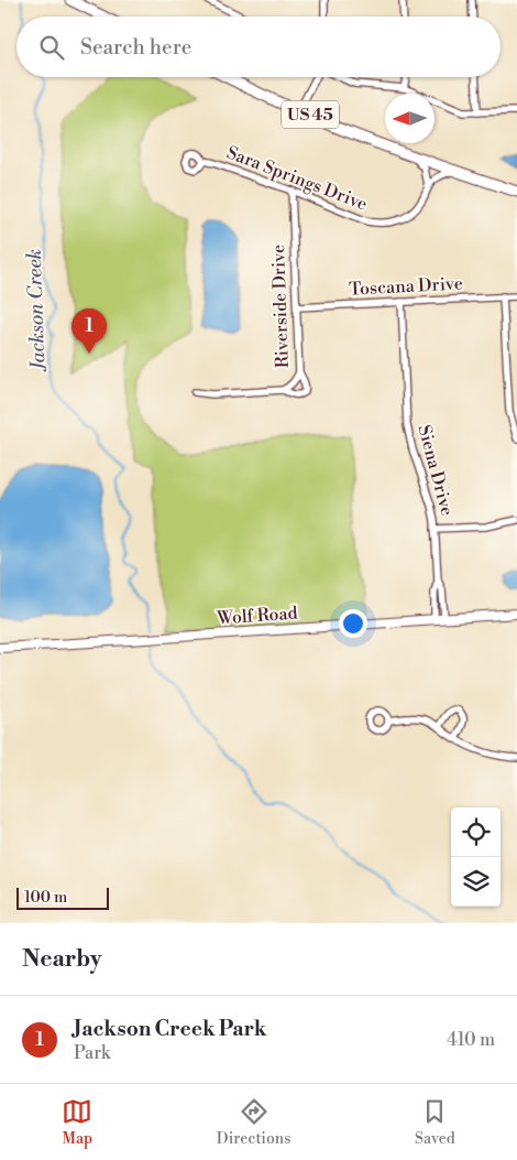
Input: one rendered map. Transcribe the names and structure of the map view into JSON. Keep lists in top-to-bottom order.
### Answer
{
  "streets": {
    "main road": ["US 45", "Wolf Road"],
    "street": [
      "Sara Springs Drive",
      "Toscana Drive",
      "Riverside Drive",
      "Siena Drive"
    ]
  },
  "crossings": [
    ["Sara Springs Drive", "Riverside Drive"],
    ["Toscana Drive", "Riverside Drive"],
    ["Toscana Drive", "Siena Drive"],
    ["Siena Drive", "Wolf Road"]
  ],
  "water": ["Jackson Creek"],
  "scale_bar": "100 m",
  "north": "left",
  "page": {
    "search": "Search here",
    "pins": "1",
    "scale": "100 m",
    "heading": "Nearby",
    "list": [
      {
        "mark": "1",
        "name": "Jackson Creek Park",
        "note": "Park",
        "value": "410 m"
      }
    ],
    "nav": ["Map", "Directions", "Saved"]
  }
}
